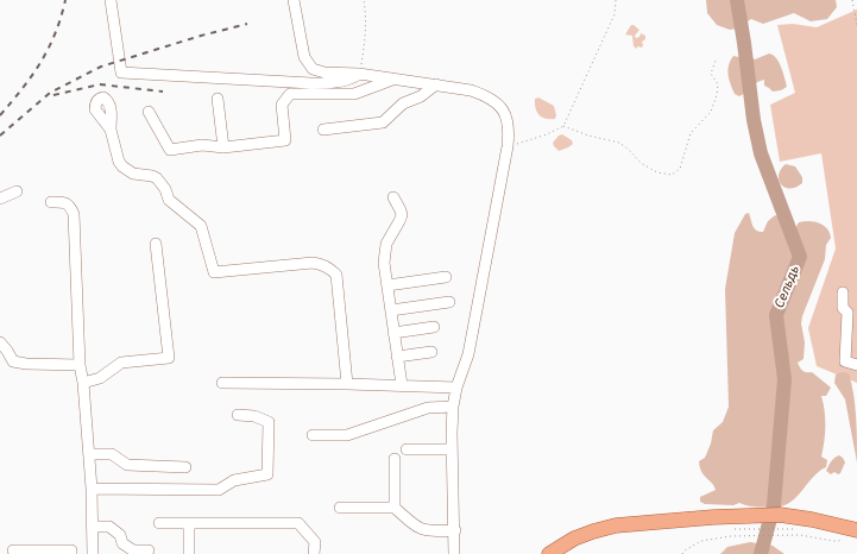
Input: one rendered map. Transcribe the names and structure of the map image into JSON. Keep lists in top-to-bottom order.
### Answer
{
  "water": ["Сельдь"]
}
